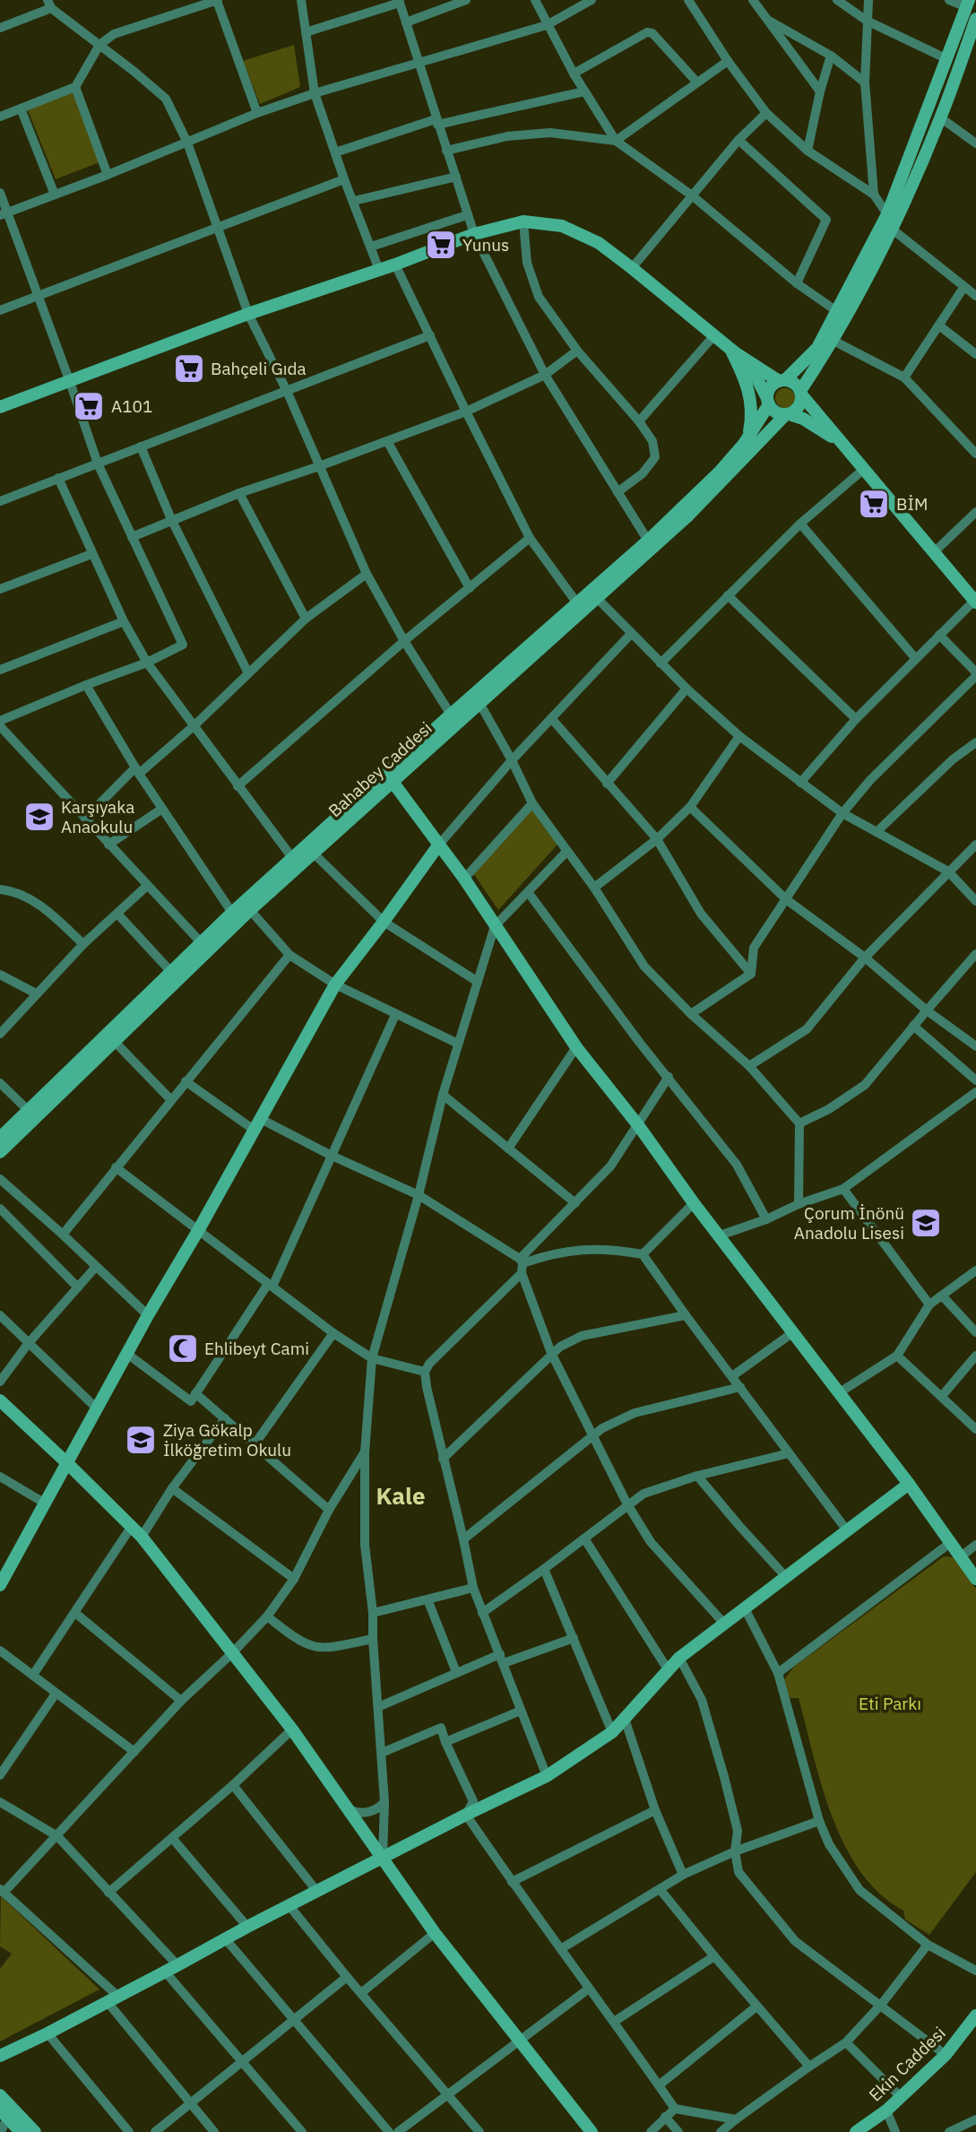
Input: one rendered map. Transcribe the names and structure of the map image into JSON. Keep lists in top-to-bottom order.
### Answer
{
  "streets": {
    "street": ["Bahabey Caddesi", "Ekin Caddesi"]
  },
  "districts": ["Kale"],
  "parks": ["Eti Parkı"],
  "places": {
    "supermarket": [
      "Yunus",
      "Bahçeli Gıda",
      "A101",
      "BİM"
    ],
    "school or university": ["Karşıyaka Anaokulu", "Çorum İnönü Anadolu Lisesi", "Ziya Gökalp İlköğretim Okulu"],
    "mosque": ["Ehlibeyt Cami"]
  }
}
